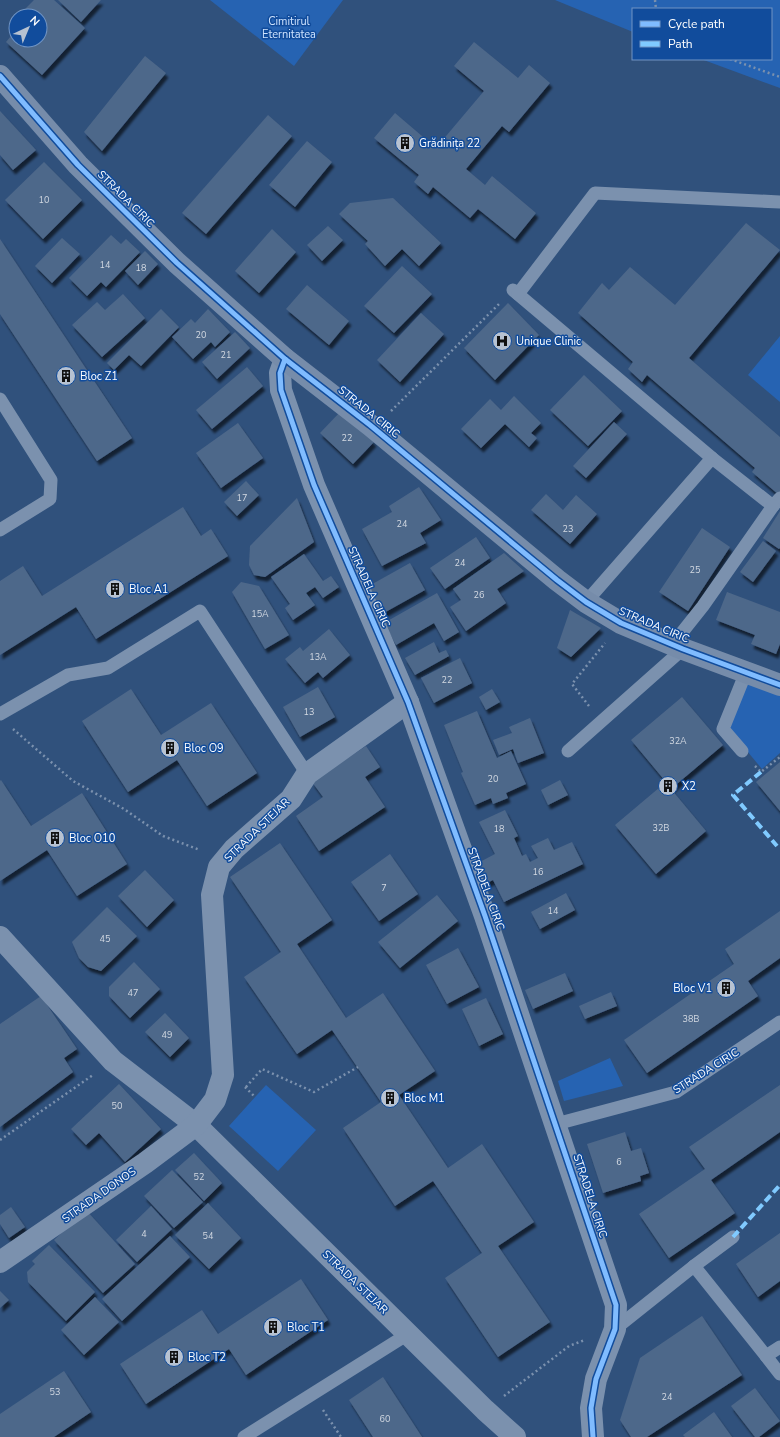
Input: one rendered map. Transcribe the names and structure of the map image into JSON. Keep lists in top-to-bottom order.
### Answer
{
  "streets": {
    "street": [
      "STRADA CIRIC",
      "STRADELA CIRIC",
      "STRADA STEJAR",
      "STRADA DONOS"
    ]
  },
  "crossings": [
    ["STRADA CIRIC", "STRADELA CIRIC"],
    ["STRADELA CIRIC", "STRADA STEJAR"],
    ["STRADA STEJAR", "STRADA DONOS"]
  ],
  "parks": ["Cimitirul Eternitatea"],
  "places": {
    "building": [
      "Grădinița 22",
      "Bloc Z1",
      "Bloc A1",
      "Bloc O9",
      "X2",
      "Bloc O10",
      "Bloc V1",
      "Bloc M1",
      "Bloc T1",
      "Bloc T2"
    ],
    "hospital": ["Unique Clinic"]
  },
  "house_numbers": [
    "10",
    "14",
    "18",
    "20",
    "21",
    "22",
    "17",
    "24",
    "23",
    "24",
    "25",
    "26",
    "15A",
    "13A",
    "22",
    "13",
    "32A",
    "20",
    "32B",
    "18",
    "16",
    "7",
    "14",
    "45",
    "47",
    "38B",
    "49",
    "50",
    "6",
    "52",
    "4",
    "54",
    "53",
    "24",
    "60"
  ],
  "legend": ["Cycle path", "Path"],
  "north": "top right"
}
